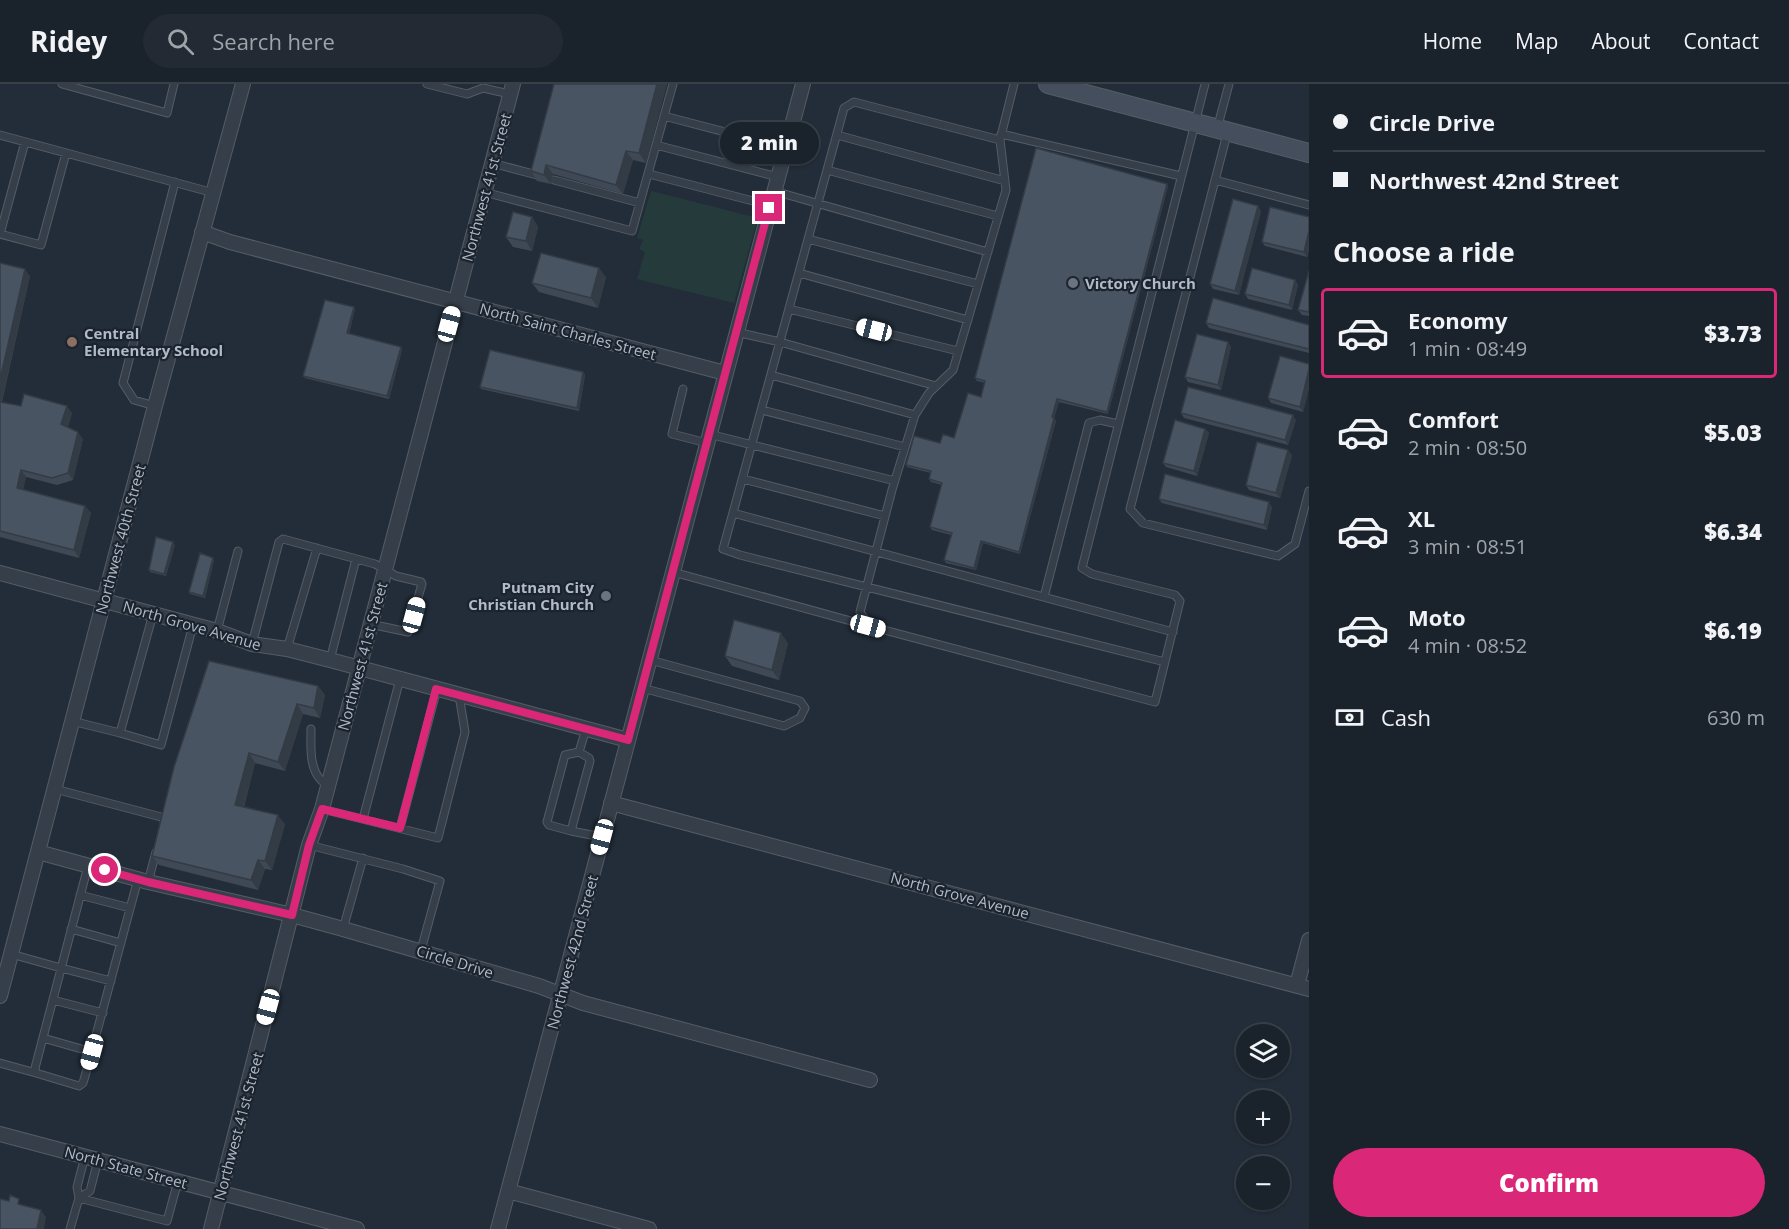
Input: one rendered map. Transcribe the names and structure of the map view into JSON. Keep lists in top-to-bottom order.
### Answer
{
  "streets": {
    "street": [
      "Northwest 41st Street",
      "North Saint Charles Street",
      "Northwest 40th Street",
      "North Grove Avenue",
      "Northwest 42nd Street",
      "Circle Drive",
      "North State Street"
    ]
  },
  "crossings": [
    ["Northwest 41st Street", "North Saint Charles Street"],
    ["Northwest 41st Street", "North Grove Avenue"],
    ["Northwest 41st Street", "Circle Drive"],
    ["Northwest 41st Street", "North State Street"],
    ["North Saint Charles Street", "Northwest 40th Street"],
    ["North Saint Charles Street", "Northwest 42nd Street"],
    ["Northwest 40th Street", "North Grove Avenue"],
    ["Northwest 40th Street", "Circle Drive"],
    ["North Grove Avenue", "Northwest 42nd Street"],
    ["Northwest 42nd Street", "Circle Drive"]
  ],
  "places": ["Victory Church", "Central Elementary School", "Putnam City Christian Church"],
  "page": {
    "header": "Ridey",
    "search": "Search here",
    "nav": [
      "Home",
      "Map",
      "About",
      "Contact"
    ],
    "banner": ["Circle Drive", "Northwest 42nd Street"],
    "bubble": "2 min",
    "heading": "Choose a ride",
    "list": [
      {
        "name": "Economy",
        "note": "1 min · 08:49",
        "value": "$3.73"
      },
      {
        "name": "Comfort",
        "note": "2 min · 08:50",
        "value": "$5.03"
      },
      {
        "name": "XL",
        "note": "3 min · 08:51",
        "value": "$6.34"
      },
      {
        "name": "Moto",
        "note": "4 min · 08:52",
        "value": "$6.19"
      }
    ],
    "pay": ["Cash", "630 m"],
    "map_buttons": ["+", "−"],
    "buttons": "Confirm"
  }
}
